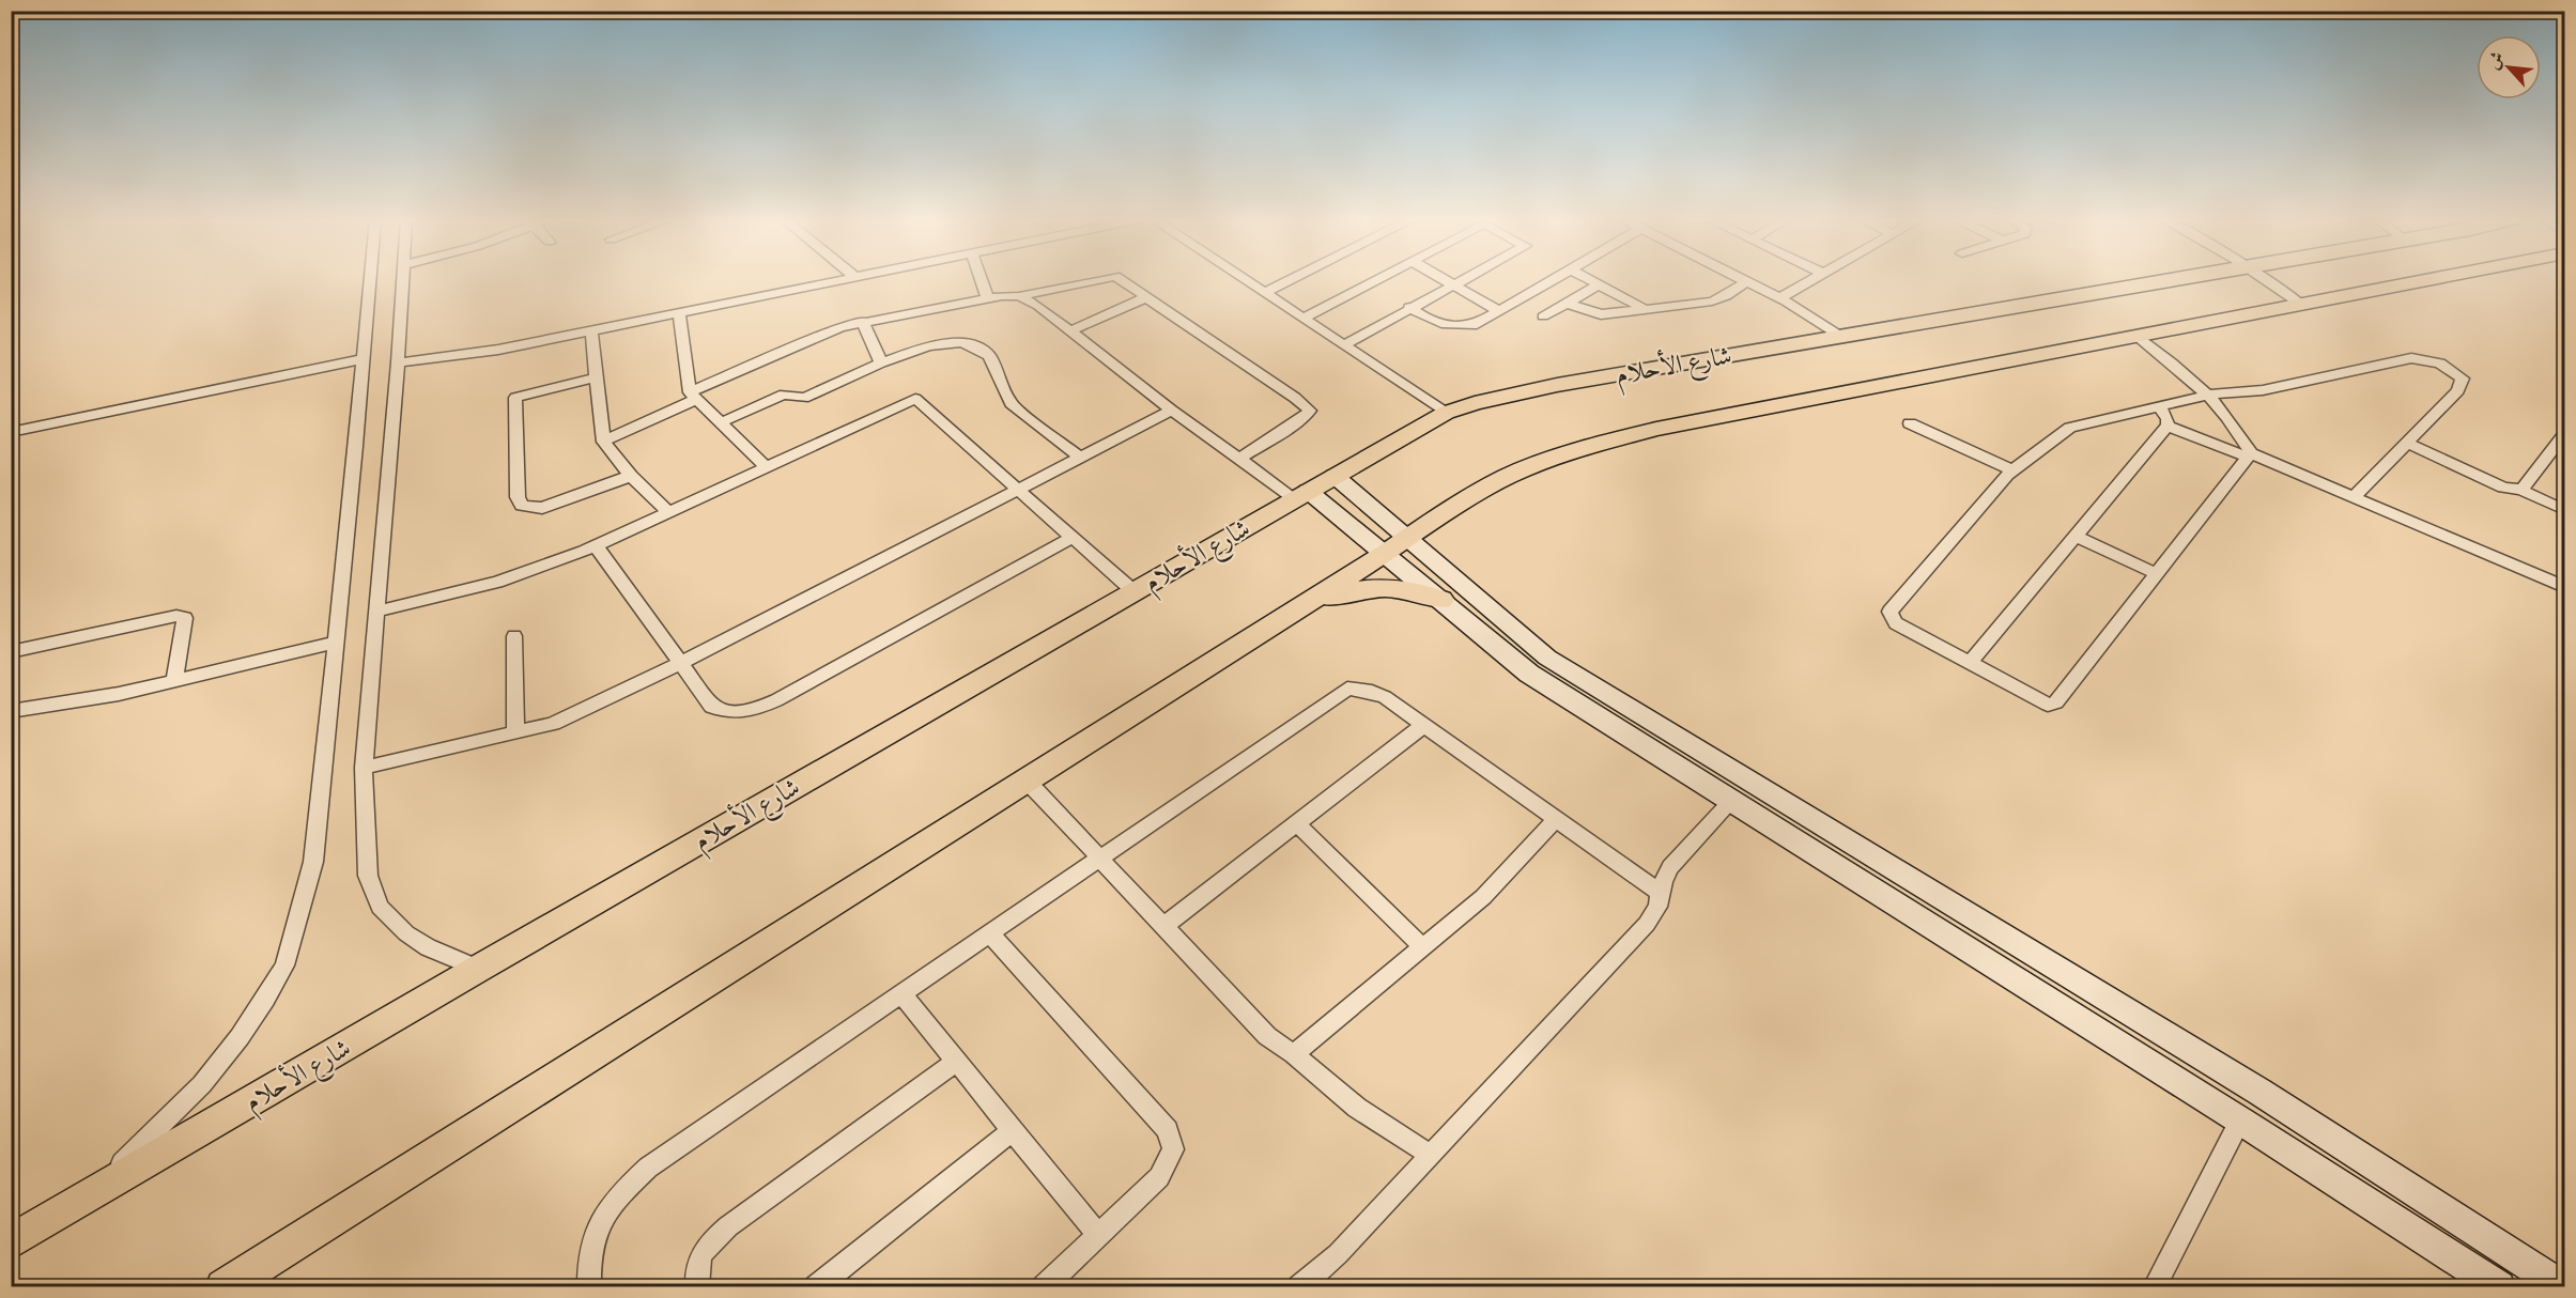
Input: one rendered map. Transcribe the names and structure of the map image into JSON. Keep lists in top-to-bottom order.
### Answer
{
  "streets": {
    "main road": ["شارع الأحلام"]
  },
  "north": "top left"
}
